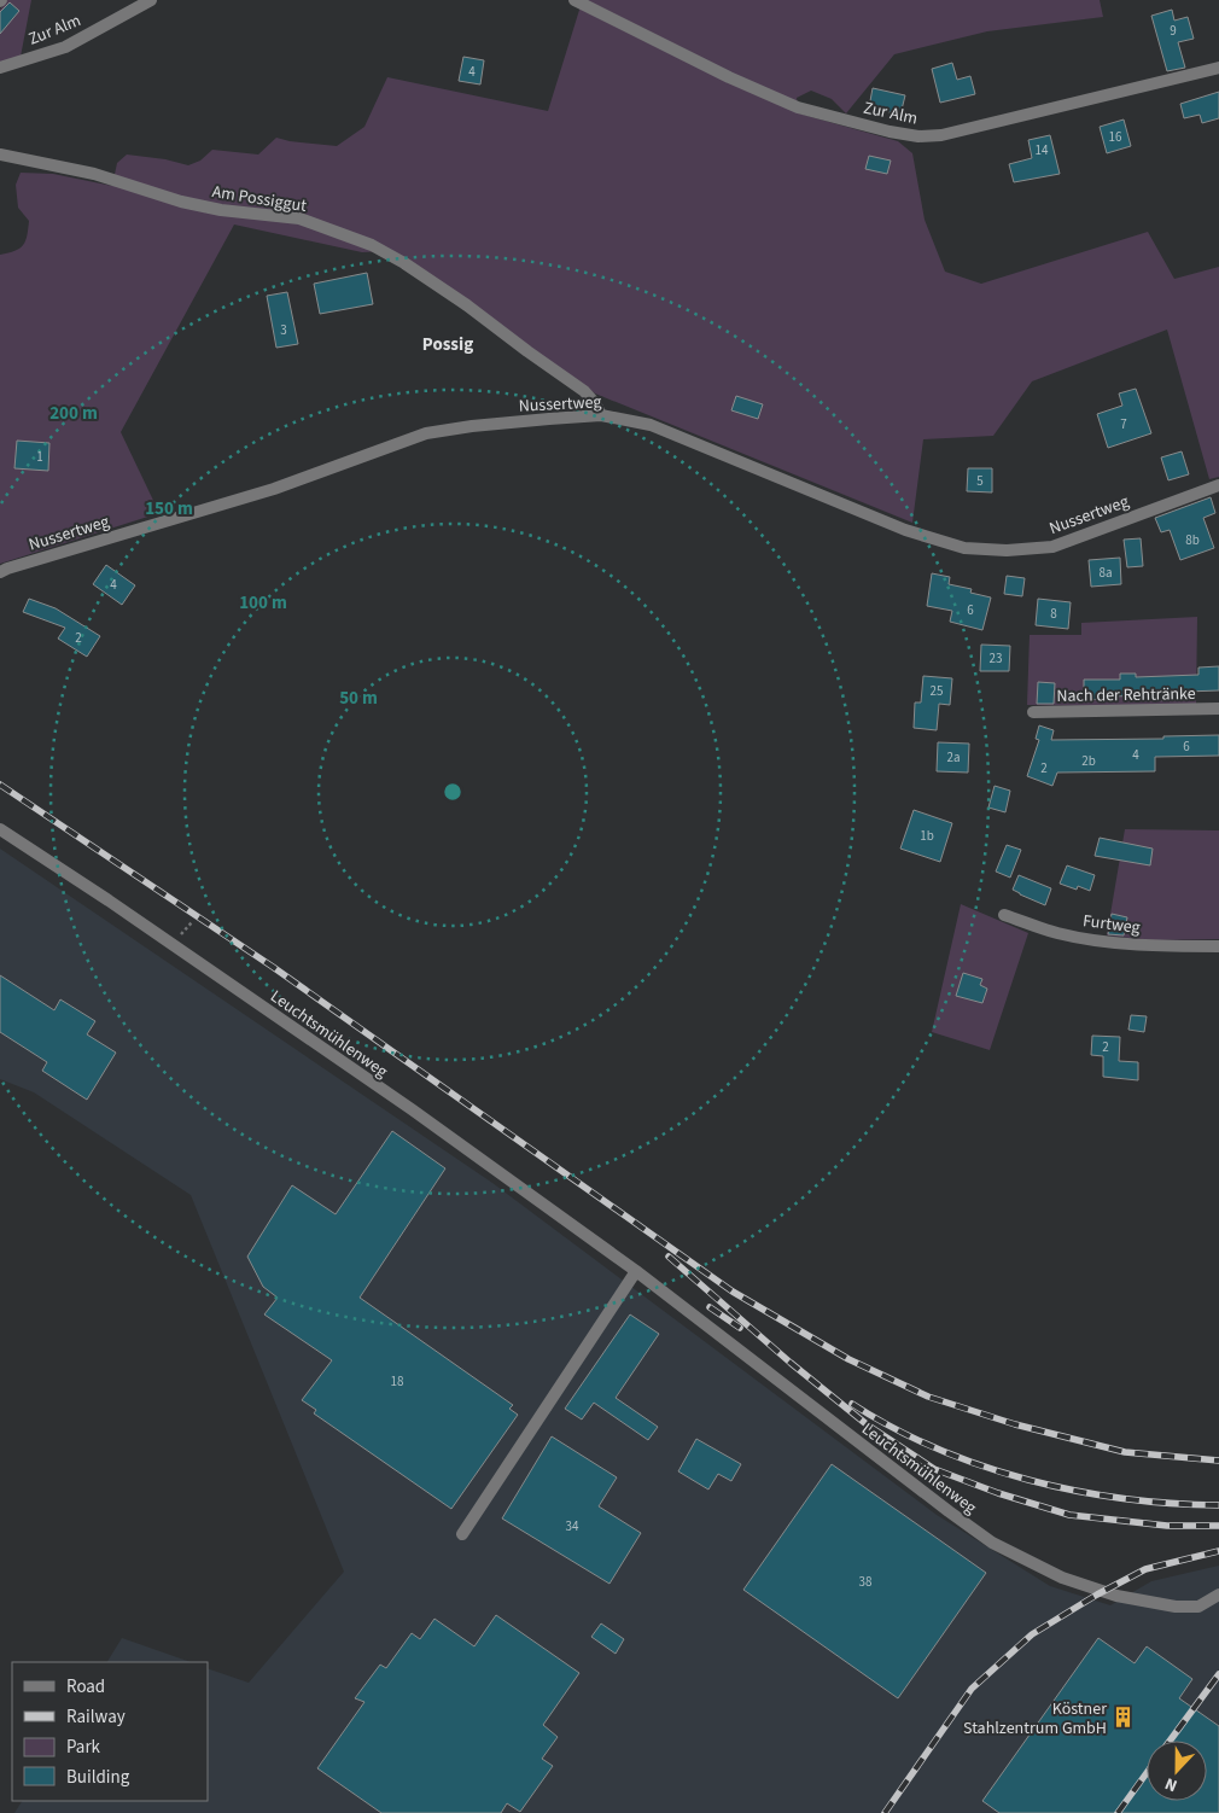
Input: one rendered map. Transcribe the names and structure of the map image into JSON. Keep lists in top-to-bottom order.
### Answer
{
  "streets": {
    "street": [
      "Zur Alm",
      "Am Possiggut",
      "Nussertweg",
      "Nach der Rehtränke",
      "Furtweg",
      "Leuchtsmühlenweg"
    ]
  },
  "crossings": [
    ["Am Possiggut", "Nussertweg"]
  ],
  "districts": ["Possig"],
  "places": {
    "building": ["Köstner Stahlzentrum GmbH"]
  },
  "house_numbers": [
    "9",
    "4",
    "16",
    "14",
    "3",
    "7",
    "1",
    "5",
    "8b",
    "8a",
    "4",
    "6",
    "8",
    "2",
    "23",
    "25",
    "6",
    "4",
    "2a",
    "2b",
    "2",
    "1b",
    "2",
    "18",
    "34",
    "38"
  ],
  "legend": [
    "Road",
    "Railway",
    "Park",
    "Building"
  ],
  "north": "bottom",
  "rings": [
    "200 m",
    "150 m",
    "100 m",
    "50 m"
  ]
}
